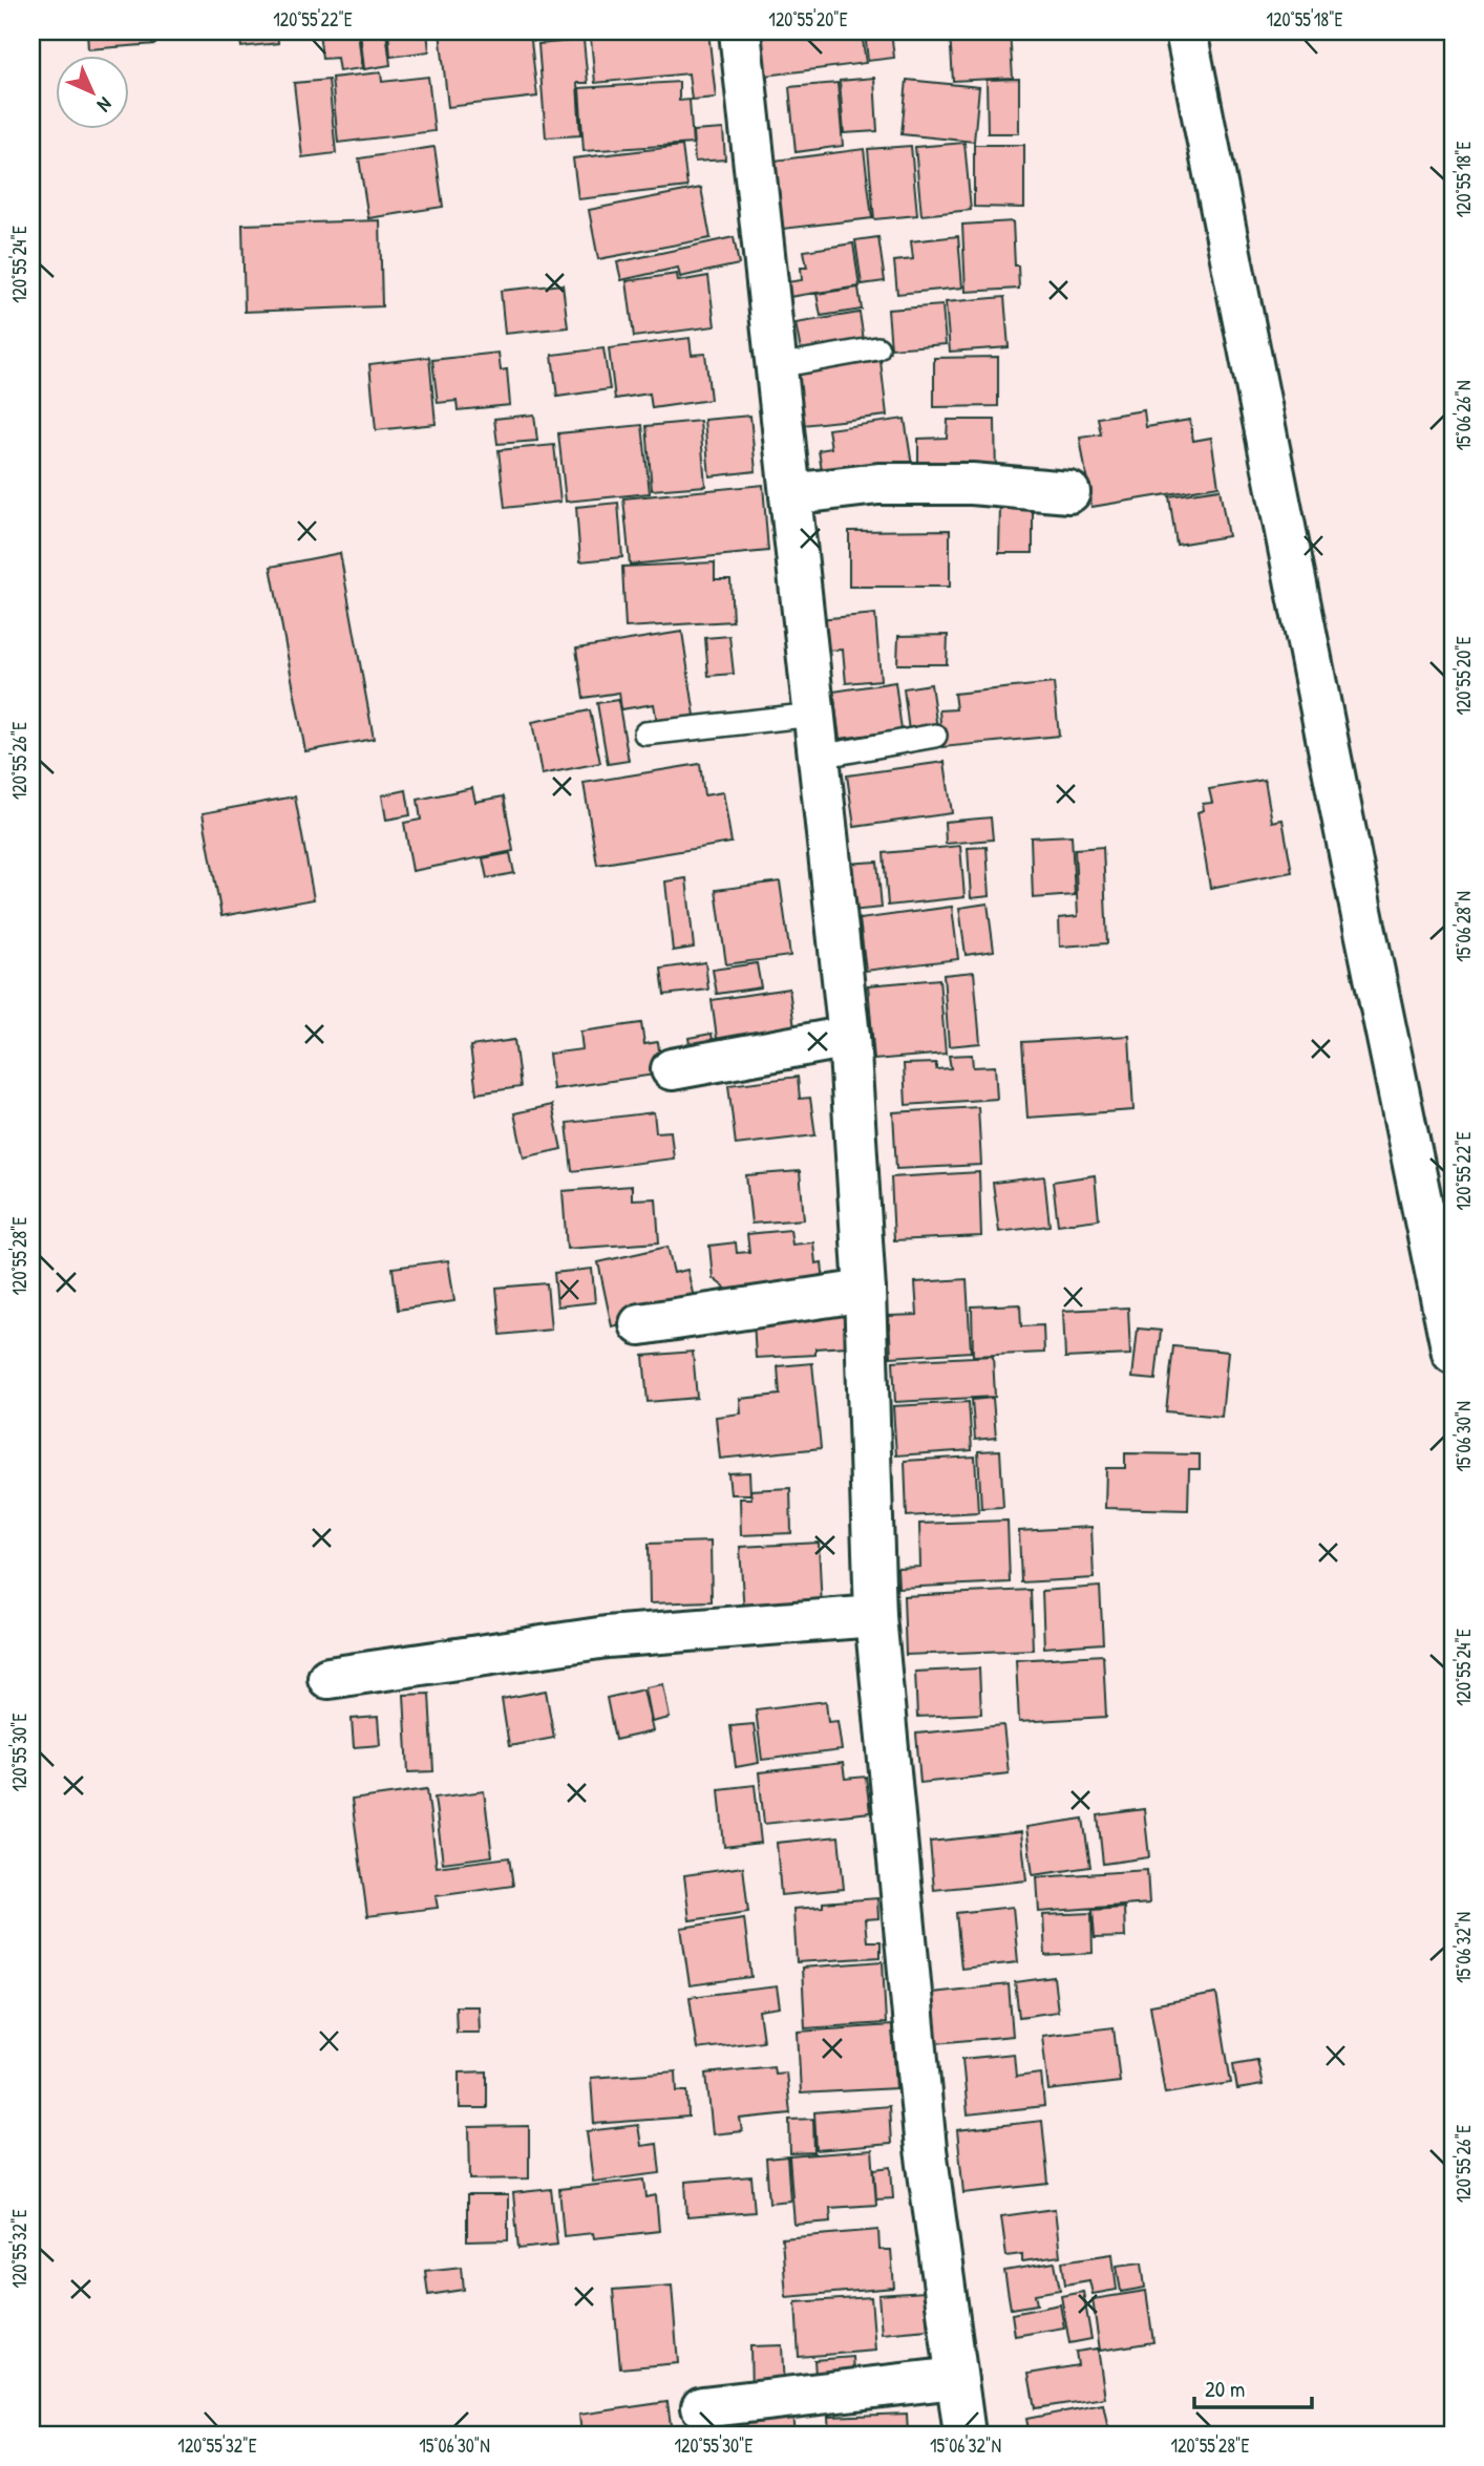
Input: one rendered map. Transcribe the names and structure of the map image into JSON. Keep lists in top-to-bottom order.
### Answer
{
  "scale_bar": "20 m",
  "north": "bottom right",
  "coordinates": [
    "120°55'22\"E",
    "120°55'20\"E",
    "120°55'18\"E",
    "120°55'24\"E",
    "15°06'26\"N",
    "120°55'26\"E",
    "15°06'28\"N",
    "120°55'28\"E",
    "15°06'30\"N",
    "120°55'30\"E",
    "15°06'32\"N",
    "120°55'32\"E"
  ]
}
